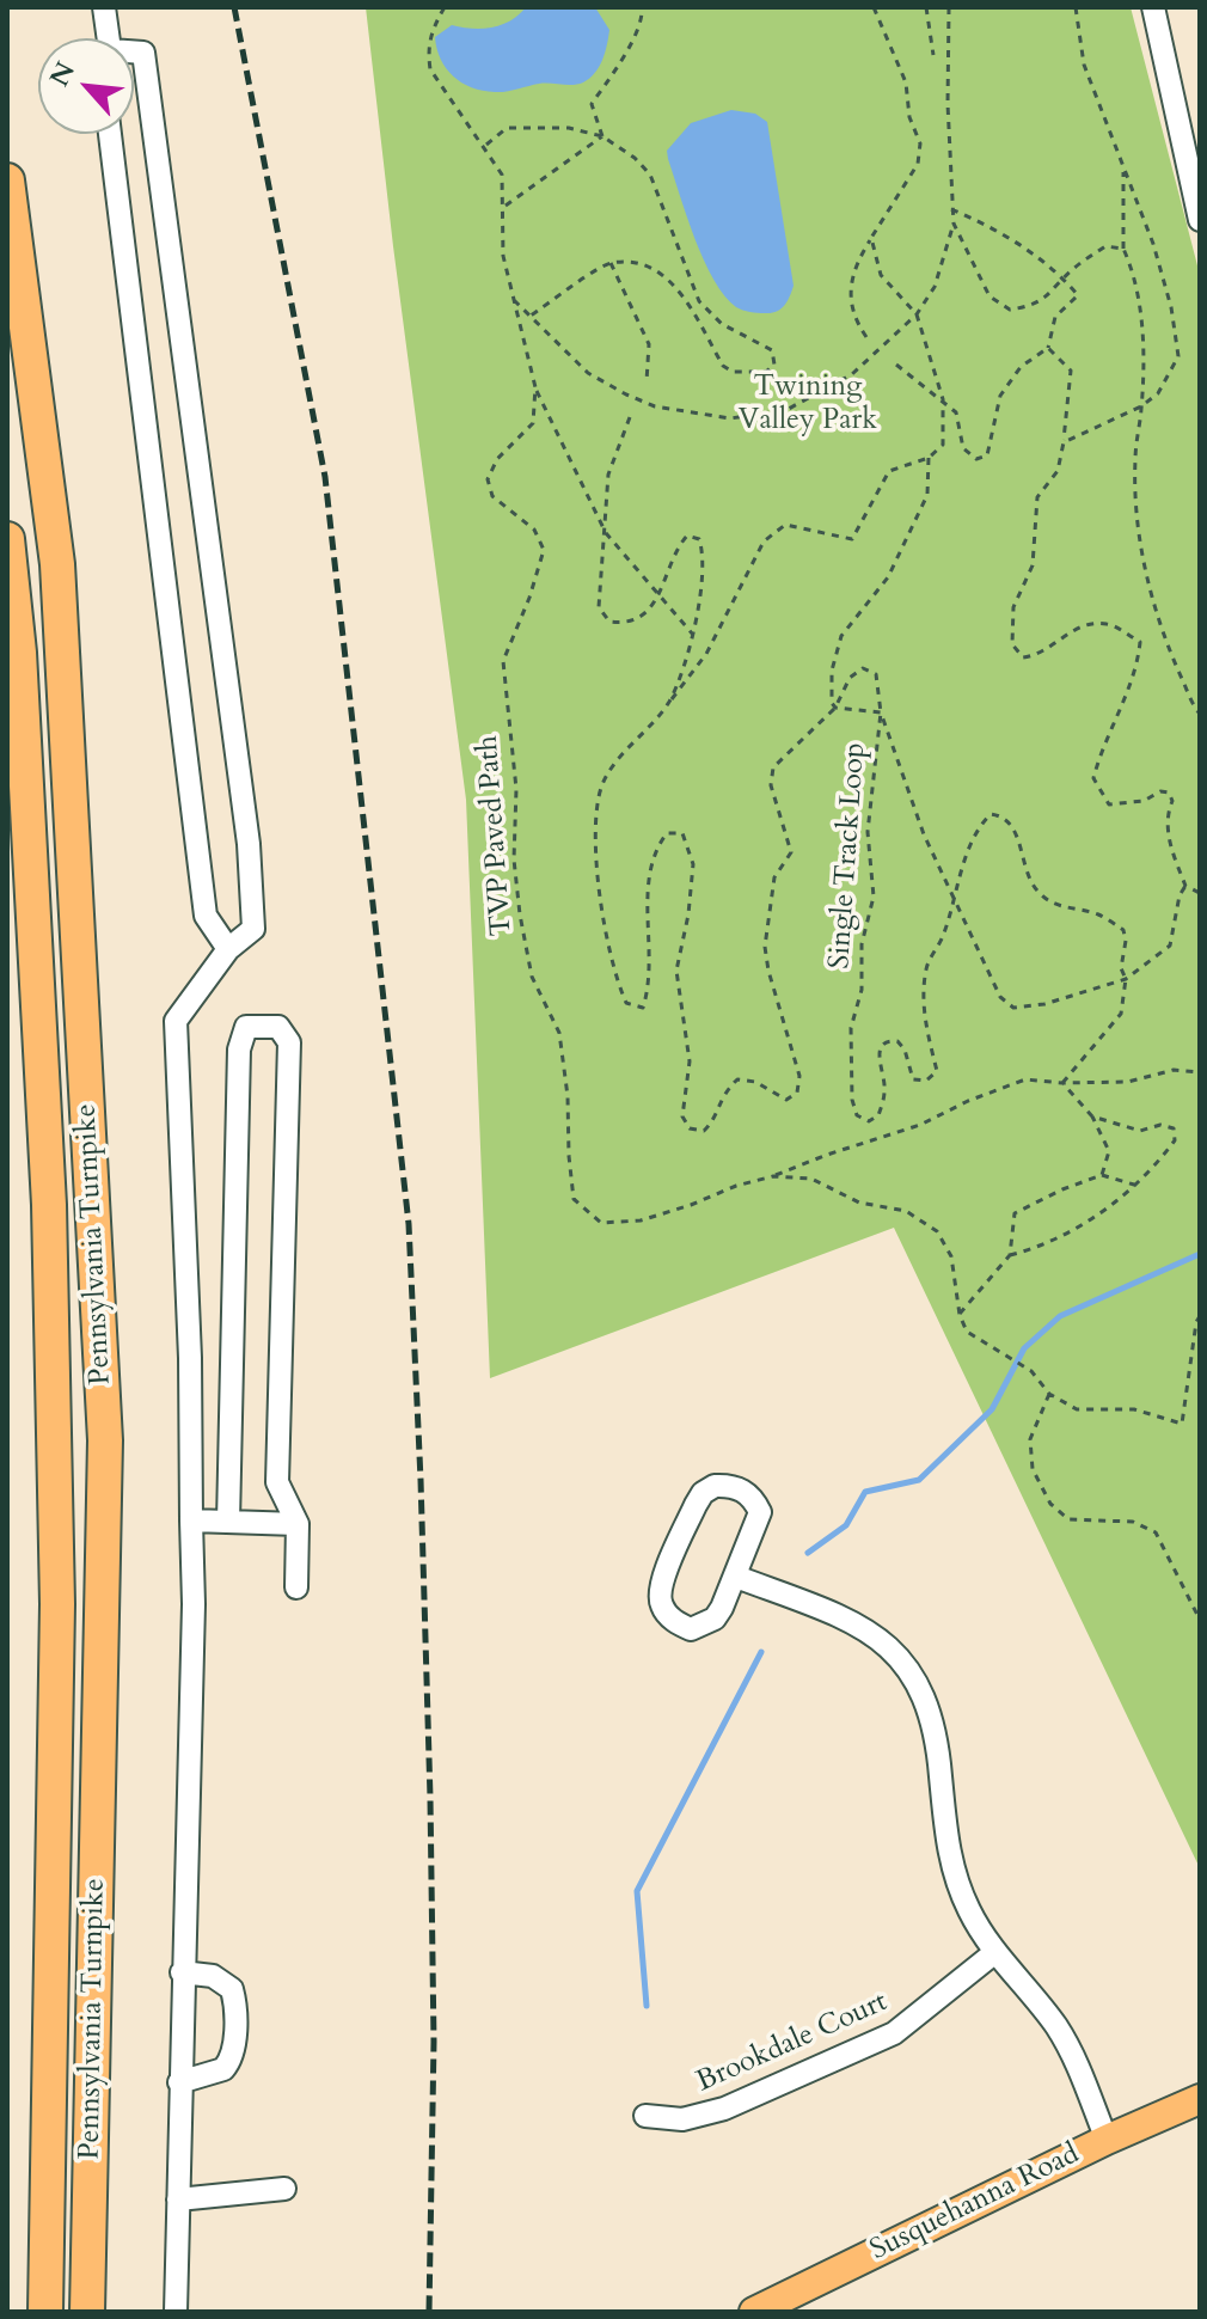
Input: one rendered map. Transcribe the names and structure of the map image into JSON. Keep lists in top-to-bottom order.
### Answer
{
  "streets": {
    "highway": ["Pennsylvania Turnpike"],
    "main road": ["Susquehanna Road"],
    "street": ["Brookdale Court"],
    "path": ["TVP Paved Path", "Single Track Loop"]
  },
  "parks": ["Twining Valley Park"],
  "north": "top left"
}
